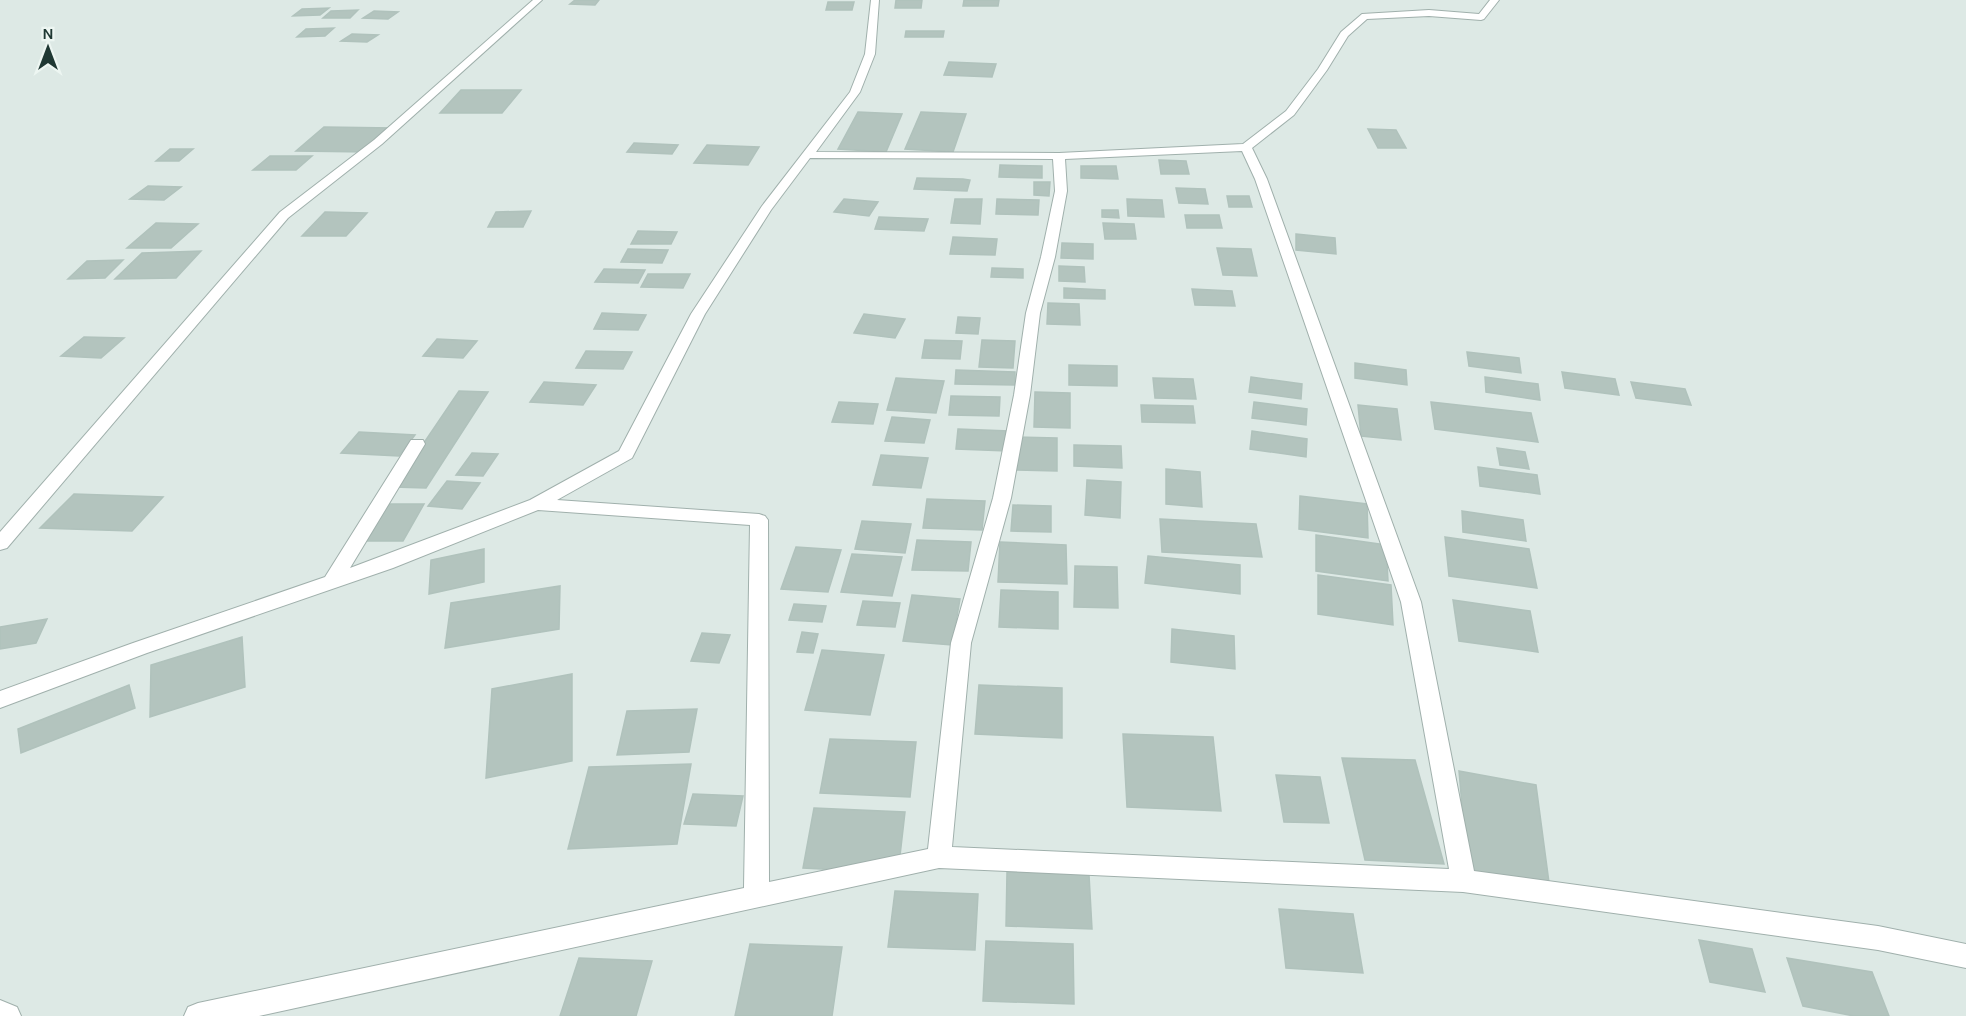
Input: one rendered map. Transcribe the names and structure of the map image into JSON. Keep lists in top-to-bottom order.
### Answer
{
  "north": "top"
}
